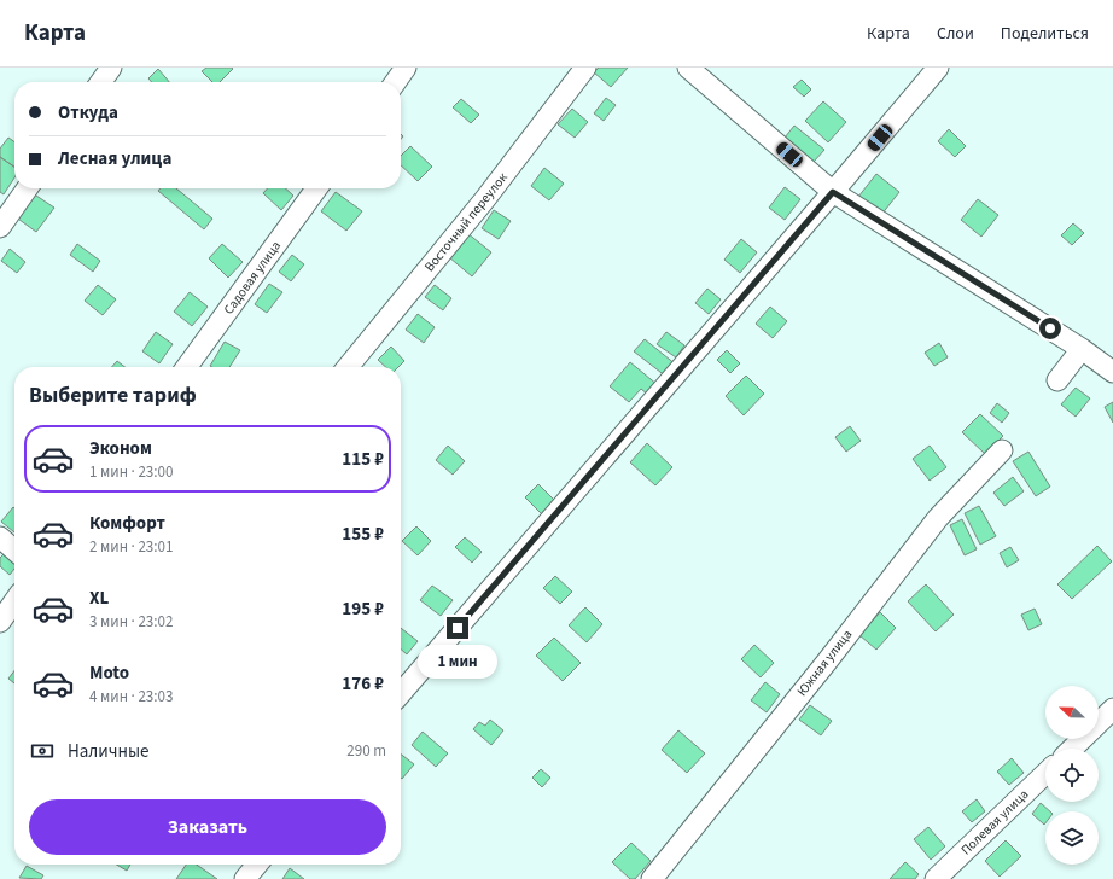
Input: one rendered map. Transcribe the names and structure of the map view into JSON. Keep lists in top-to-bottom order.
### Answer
{
  "streets": {
    "street": [
      "Восточный переулок",
      "Садовая улица",
      "Южная улица",
      "Полевая улица"
    ]
  },
  "north": "left",
  "page": {
    "header": "Карта",
    "nav": ["Карта", "Слои", "Поделиться"],
    "banner": ["Откуда", "Лесная улица"],
    "heading": "Выберите тариф",
    "list": [
      {
        "name": "Эконом",
        "note": "1 мин · 23:00",
        "value": "115 ₽"
      },
      {
        "name": "Комфорт",
        "note": "2 мин · 23:01",
        "value": "155 ₽"
      },
      {
        "name": "XL",
        "note": "3 мин · 23:02",
        "value": "195 ₽"
      },
      {
        "name": "Moto",
        "note": "4 мин · 23:03",
        "value": "176 ₽"
      }
    ],
    "bubble": "1 мин",
    "pay": ["Наличные", "290 m"],
    "buttons": "Заказать"
  }
}
